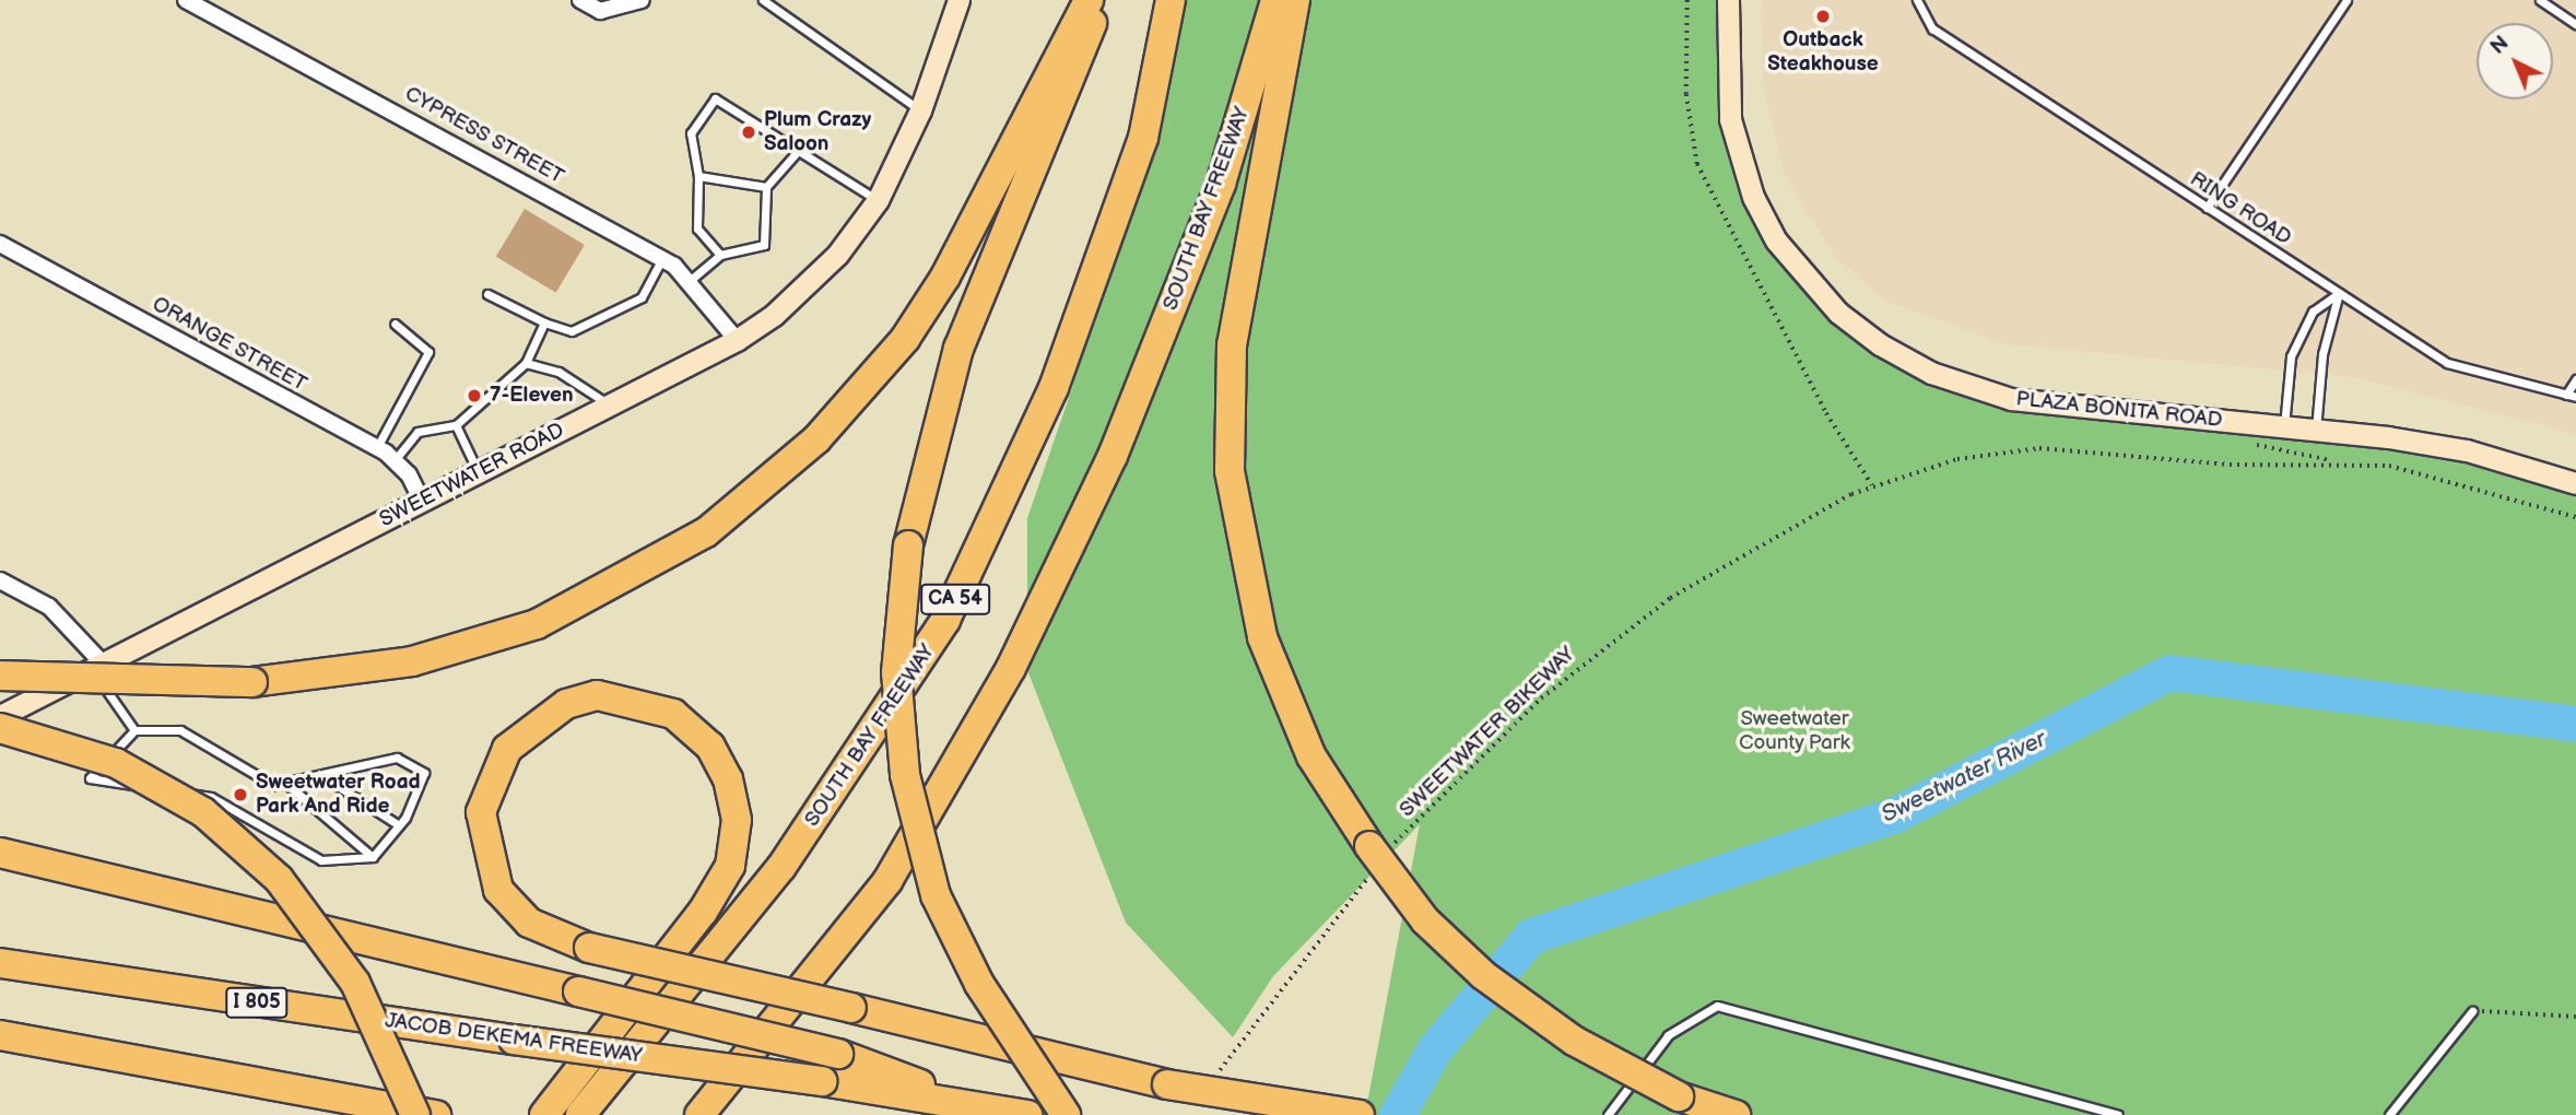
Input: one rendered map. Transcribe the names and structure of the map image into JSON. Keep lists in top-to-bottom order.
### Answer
{
  "streets": {
    "highway": [
      "SOUTH BAY FREEWAY",
      "CA 54",
      "I 805",
      "JACOB DEKEMA FREEWAY"
    ],
    "main road": ["PLAZA BONITA ROAD", "SWEETWATER ROAD"],
    "street": ["CYPRESS STREET", "ORANGE STREET"],
    "lane": ["RING ROAD"],
    "path": ["SWEETWATER BIKEWAY"]
  },
  "crossings": [
    ["CYPRESS STREET", "SWEETWATER ROAD"],
    ["ORANGE STREET", "SWEETWATER ROAD"]
  ],
  "water": ["Sweetwater River"],
  "parks": ["Sweetwater County Park"],
  "places": [
    "Outback Steakhouse",
    "Plum Crazy Saloon",
    "7-Eleven",
    "Sweetwater Road Park And Ride"
  ],
  "north": "top left"
}
